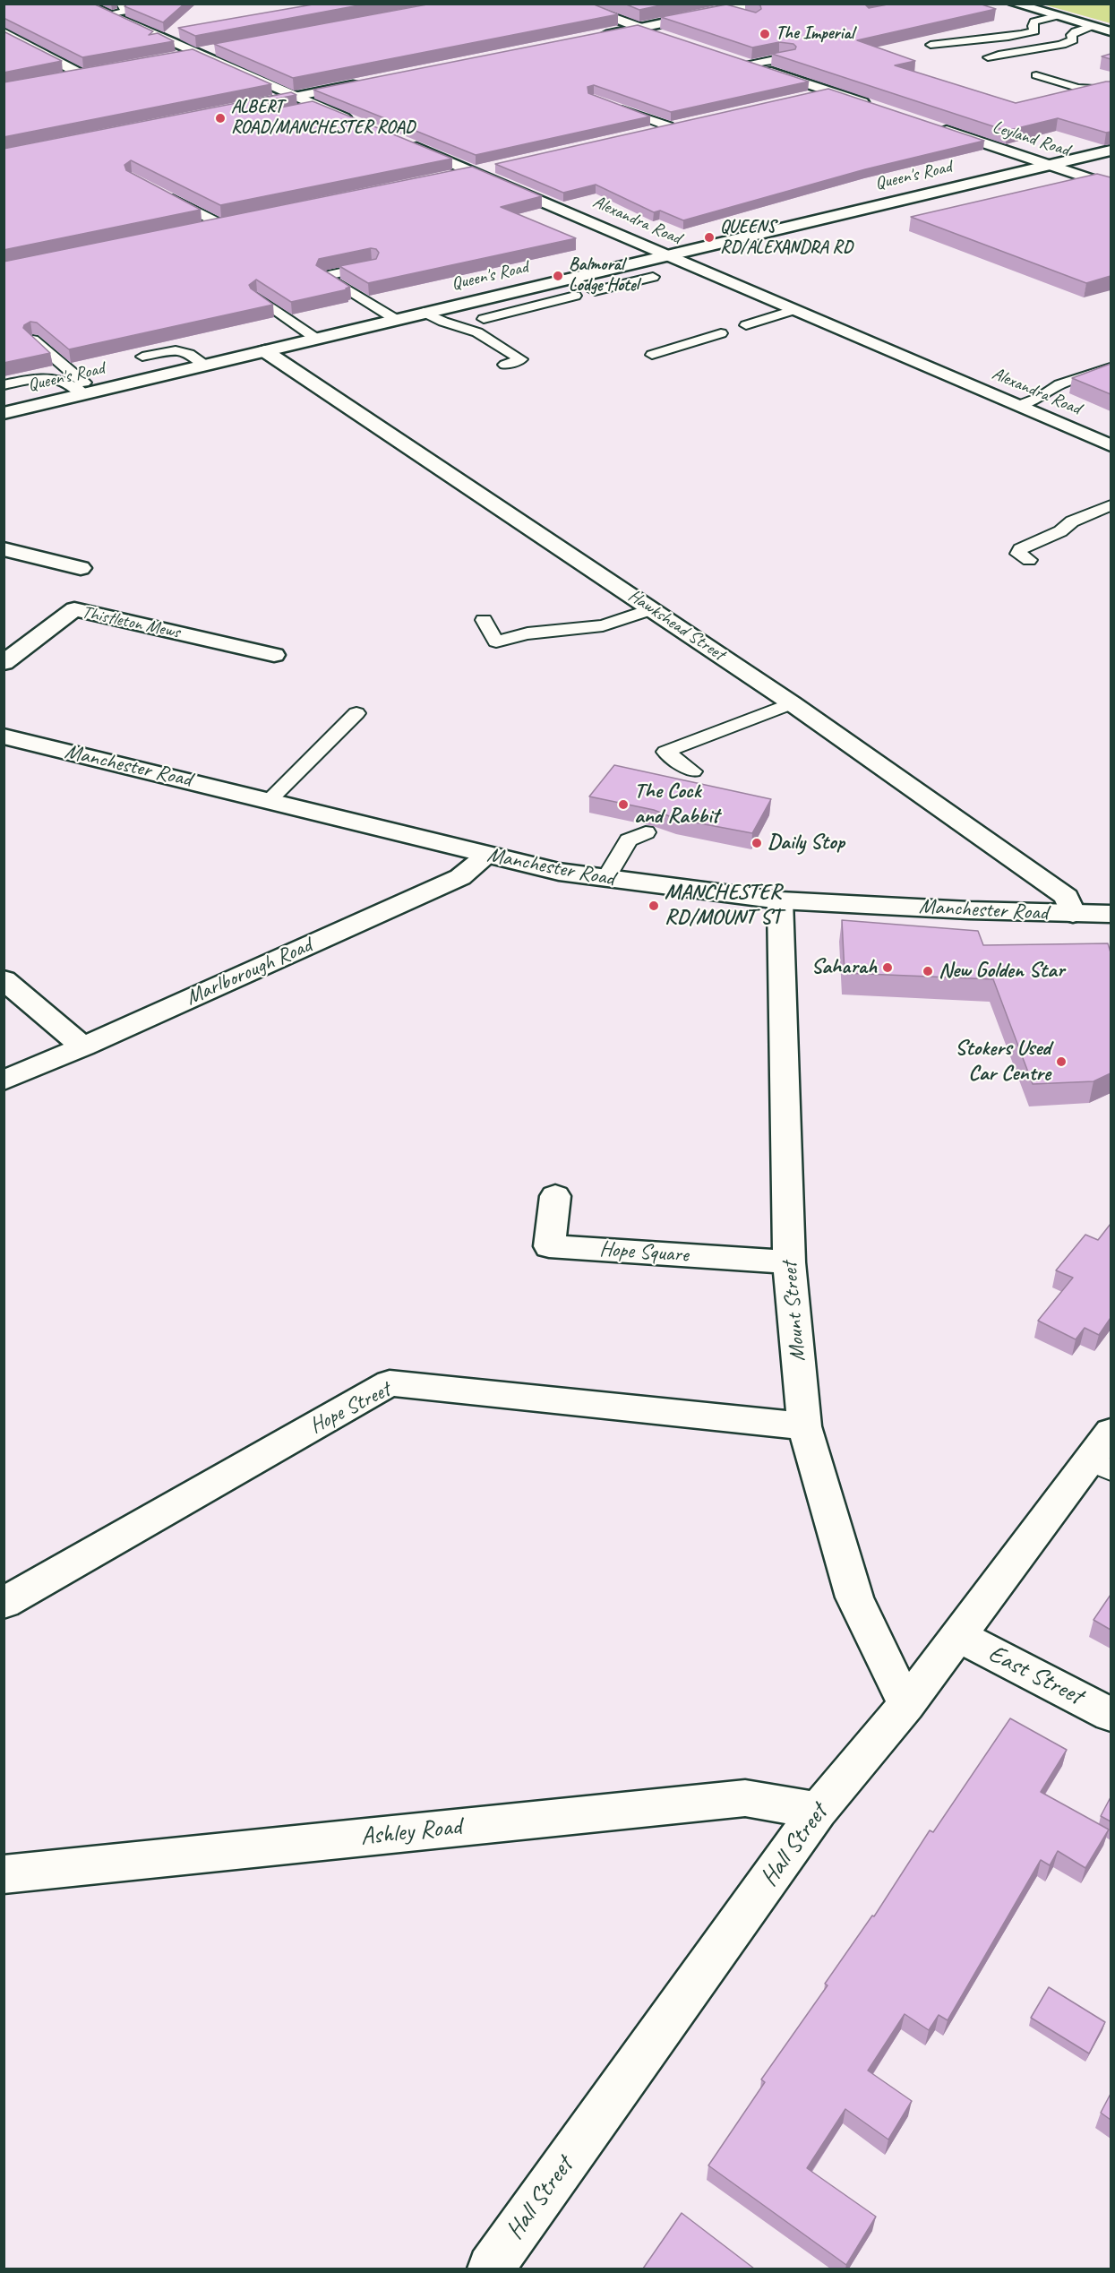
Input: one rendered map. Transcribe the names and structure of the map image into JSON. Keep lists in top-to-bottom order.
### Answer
{
  "streets": {
    "main road": [
      "Leyland Road",
      "Queen's Road",
      "Alexandra Road",
      "Thistleton Mews",
      "Hawkshead Street",
      "Manchester Road",
      "Marlborough Road",
      "Hope Square",
      "Mount Street",
      "Hope Street",
      "East Street",
      "Ashley Road",
      "Hall Street"
    ]
  },
  "crossings": [
    ["Leyland Road", "Queen's Road"],
    ["Queen's Road", "Alexandra Road"],
    ["Queen's Road", "Hawkshead Street"],
    ["Hawkshead Street", "Manchester Road"],
    ["Manchester Road", "Marlborough Road"],
    ["Manchester Road", "Mount Street"],
    ["Hope Square", "Mount Street"],
    ["Mount Street", "Hope Street"],
    ["Mount Street", "Hall Street"],
    ["East Street", "Hall Street"],
    ["Ashley Road", "Hall Street"]
  ],
  "places": [
    "The Imperial",
    "ALBERT ROAD/MANCHESTER ROAD",
    "QUEENS RD/ALEXANDRA RD",
    "Balmoral Lodge Hotel",
    "The Cock and Rabbit",
    "Daily Stop",
    "MANCHESTER RD/MOUNT ST",
    "Saharah",
    "New Golden Star",
    "Stokers Used Car Centre"
  ]
}
